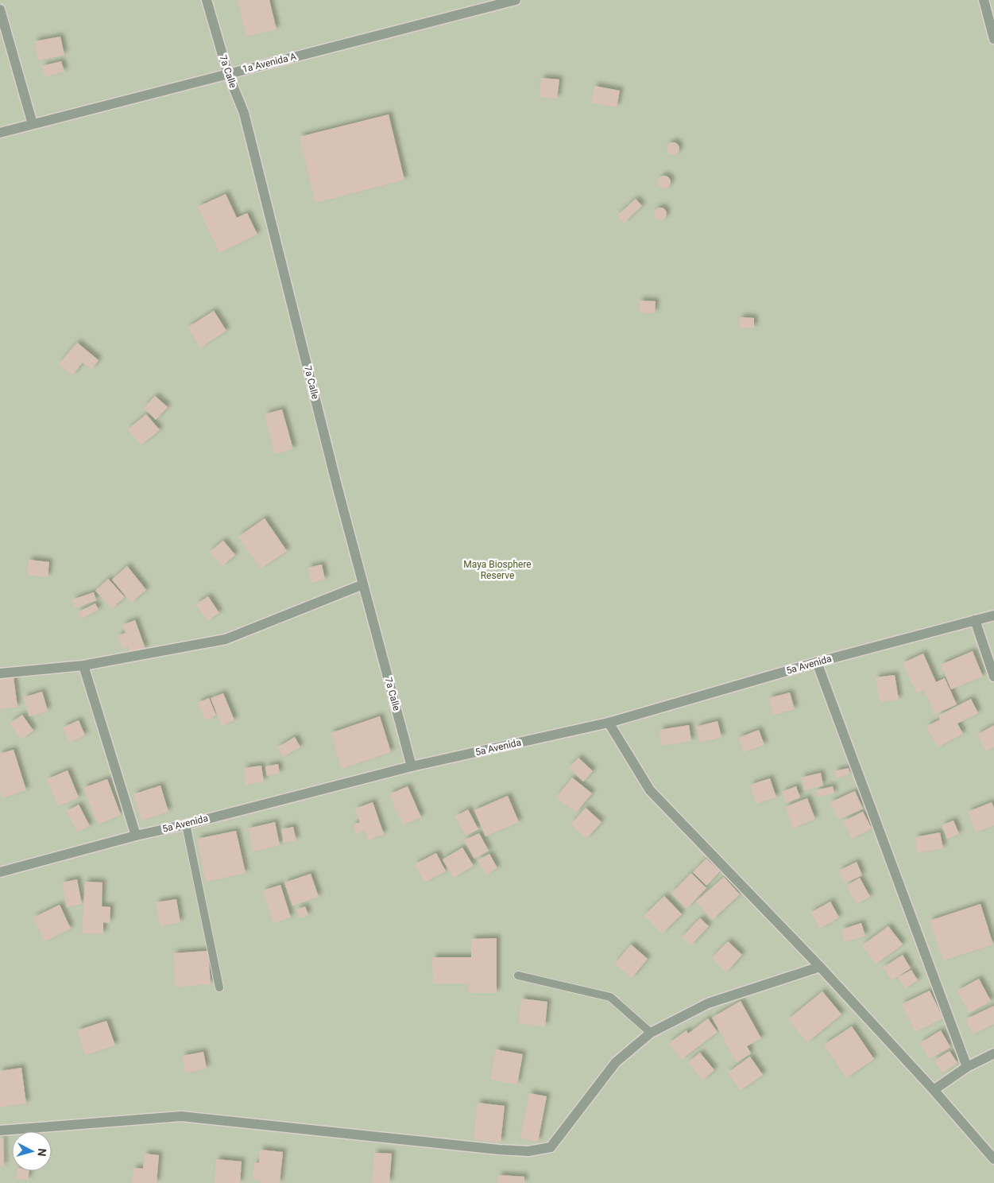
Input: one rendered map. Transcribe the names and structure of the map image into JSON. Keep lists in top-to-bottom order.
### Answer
{
  "streets": {
    "street": ["1a Avenida A", "7a Calle", "5a Avenida"]
  },
  "crossings": [
    ["1a Avenida A", "7a Calle"],
    ["7a Calle", "5a Avenida"]
  ],
  "parks": ["Maya Biosphere Reserve"],
  "north": "right"
}
